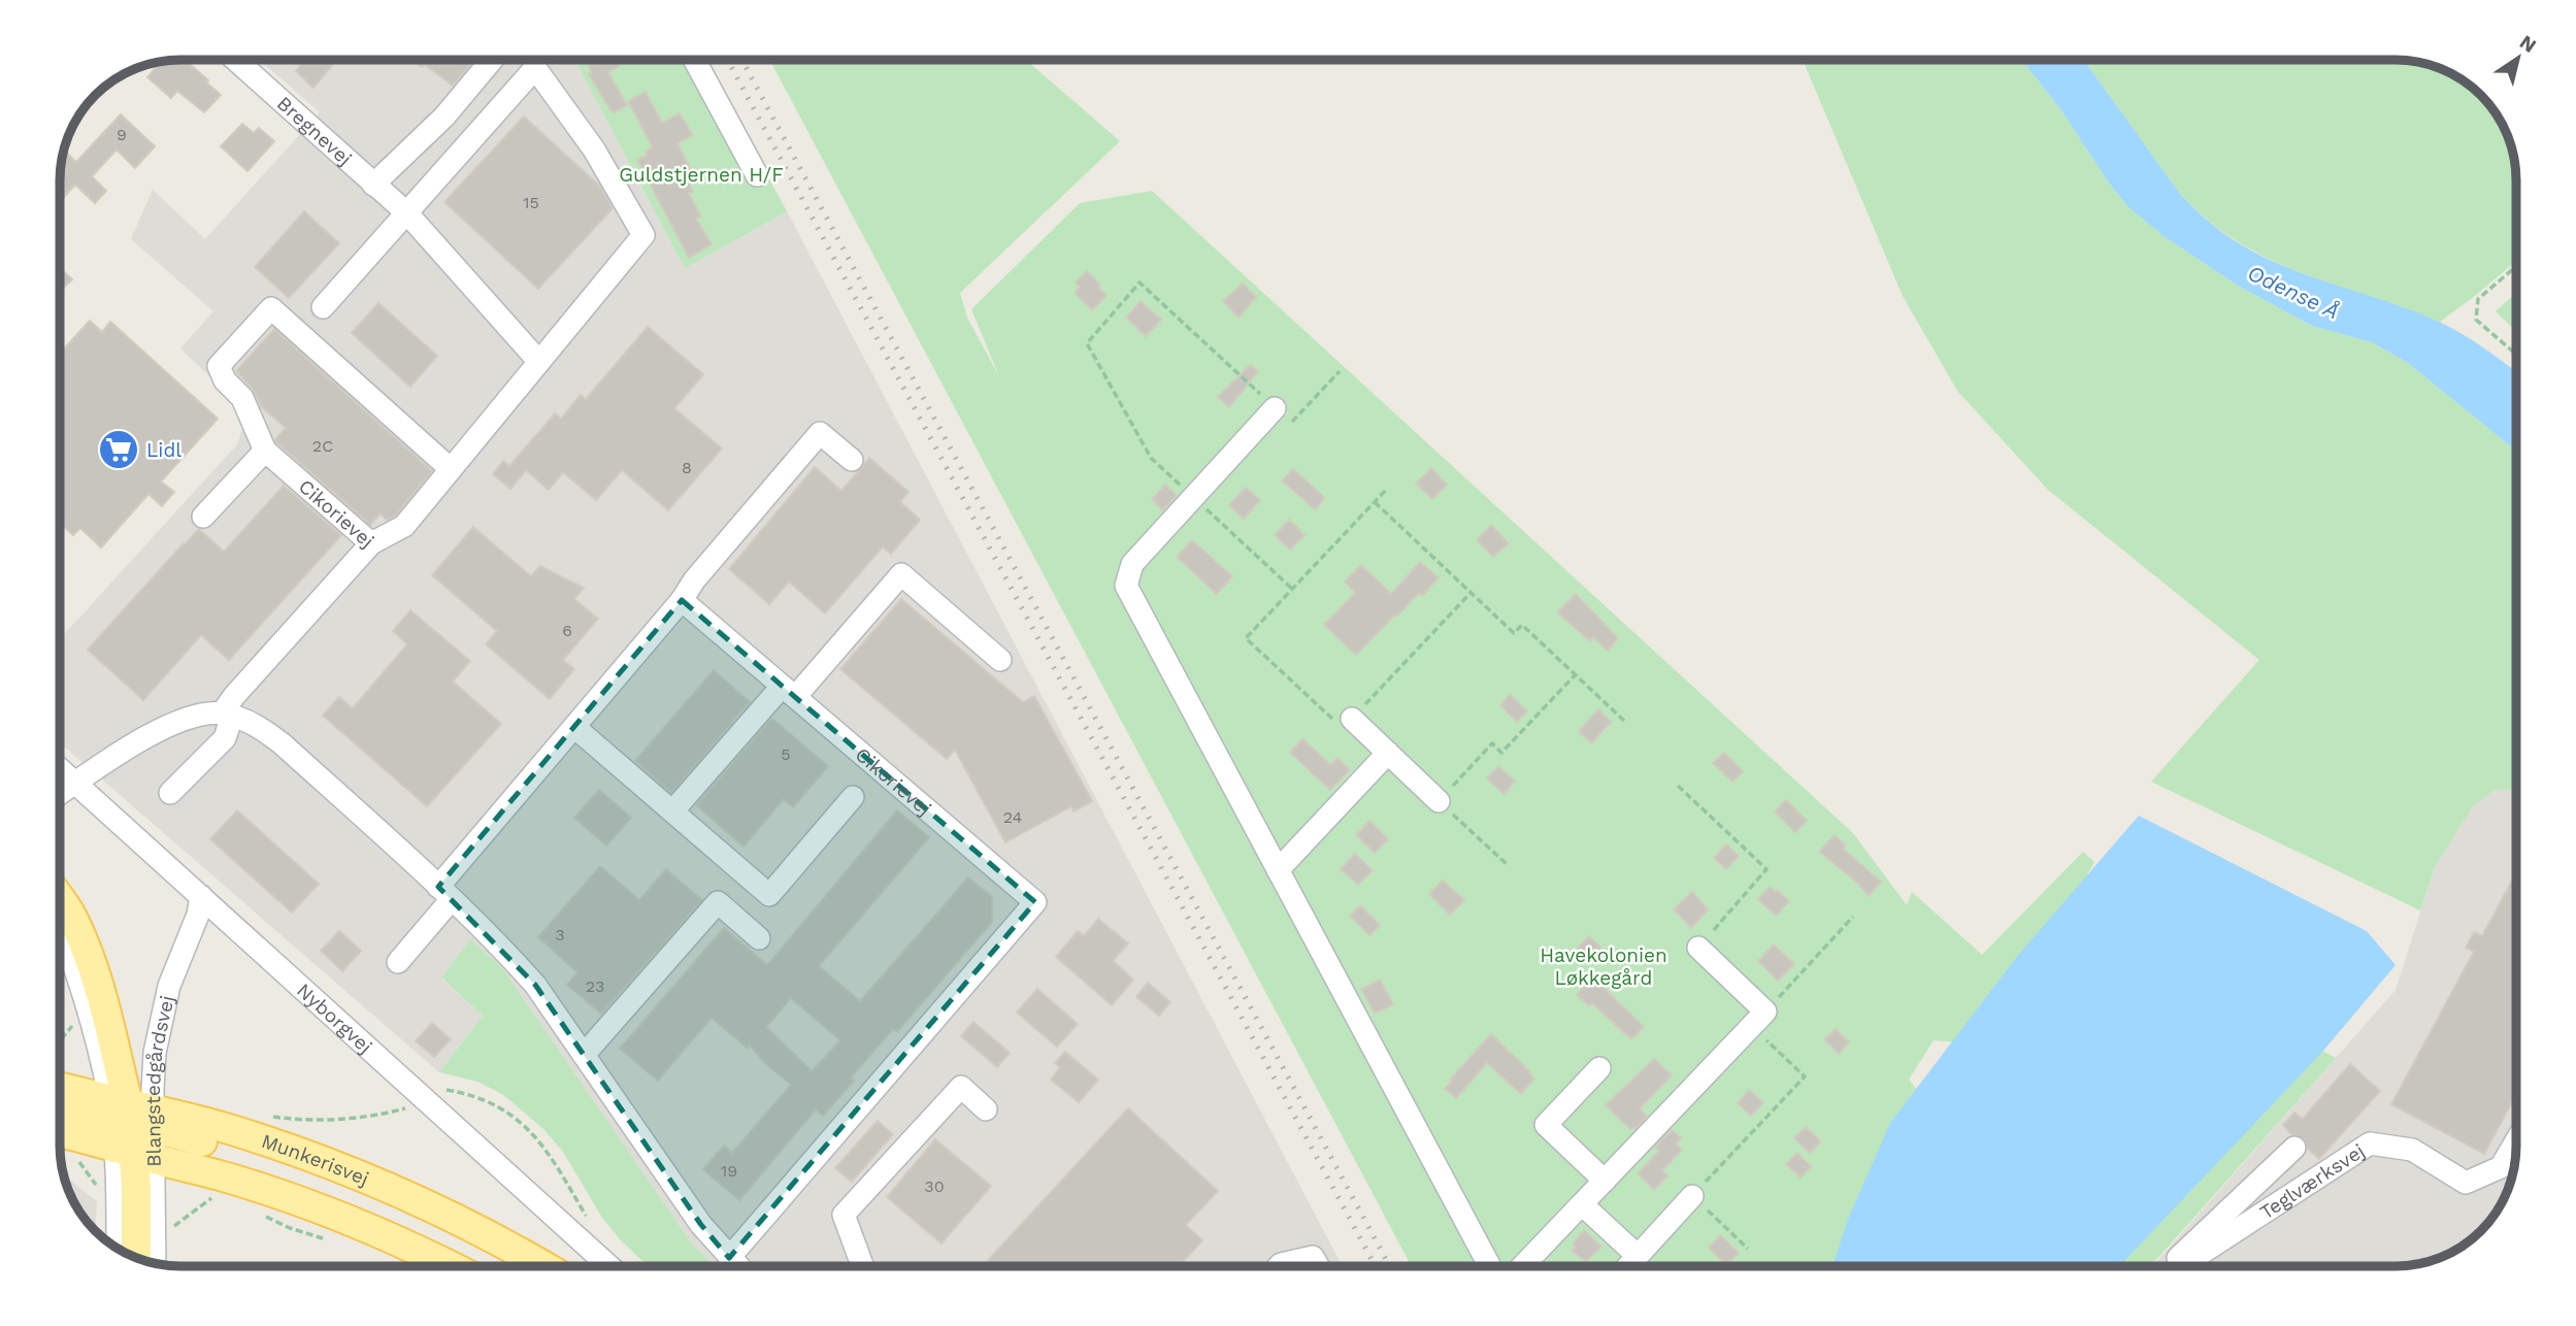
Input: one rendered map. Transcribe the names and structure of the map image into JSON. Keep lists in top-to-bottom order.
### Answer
{
  "streets": {
    "main road": ["Munkerisvej"],
    "street": [
      "Bregnevej",
      "Cikorievej",
      "Nyborgvej",
      "Blangstedgårdsvej",
      "Teglværksvej"
    ]
  },
  "crossings": [
    ["Nyborgvej", "Blangstedgårdsvej"],
    ["Blangstedgårdsvej", "Munkerisvej"]
  ],
  "water": ["Odense Å"],
  "parks": ["Guldstjernen H/F", "Havekolonien Løkkegård"],
  "places": {
    "supermarket": ["Lidl"]
  },
  "house_numbers": [
    "9",
    "15",
    "2C",
    "8",
    "6",
    "5",
    "24",
    "3",
    "23",
    "19",
    "30"
  ],
  "north": "top right"
}
